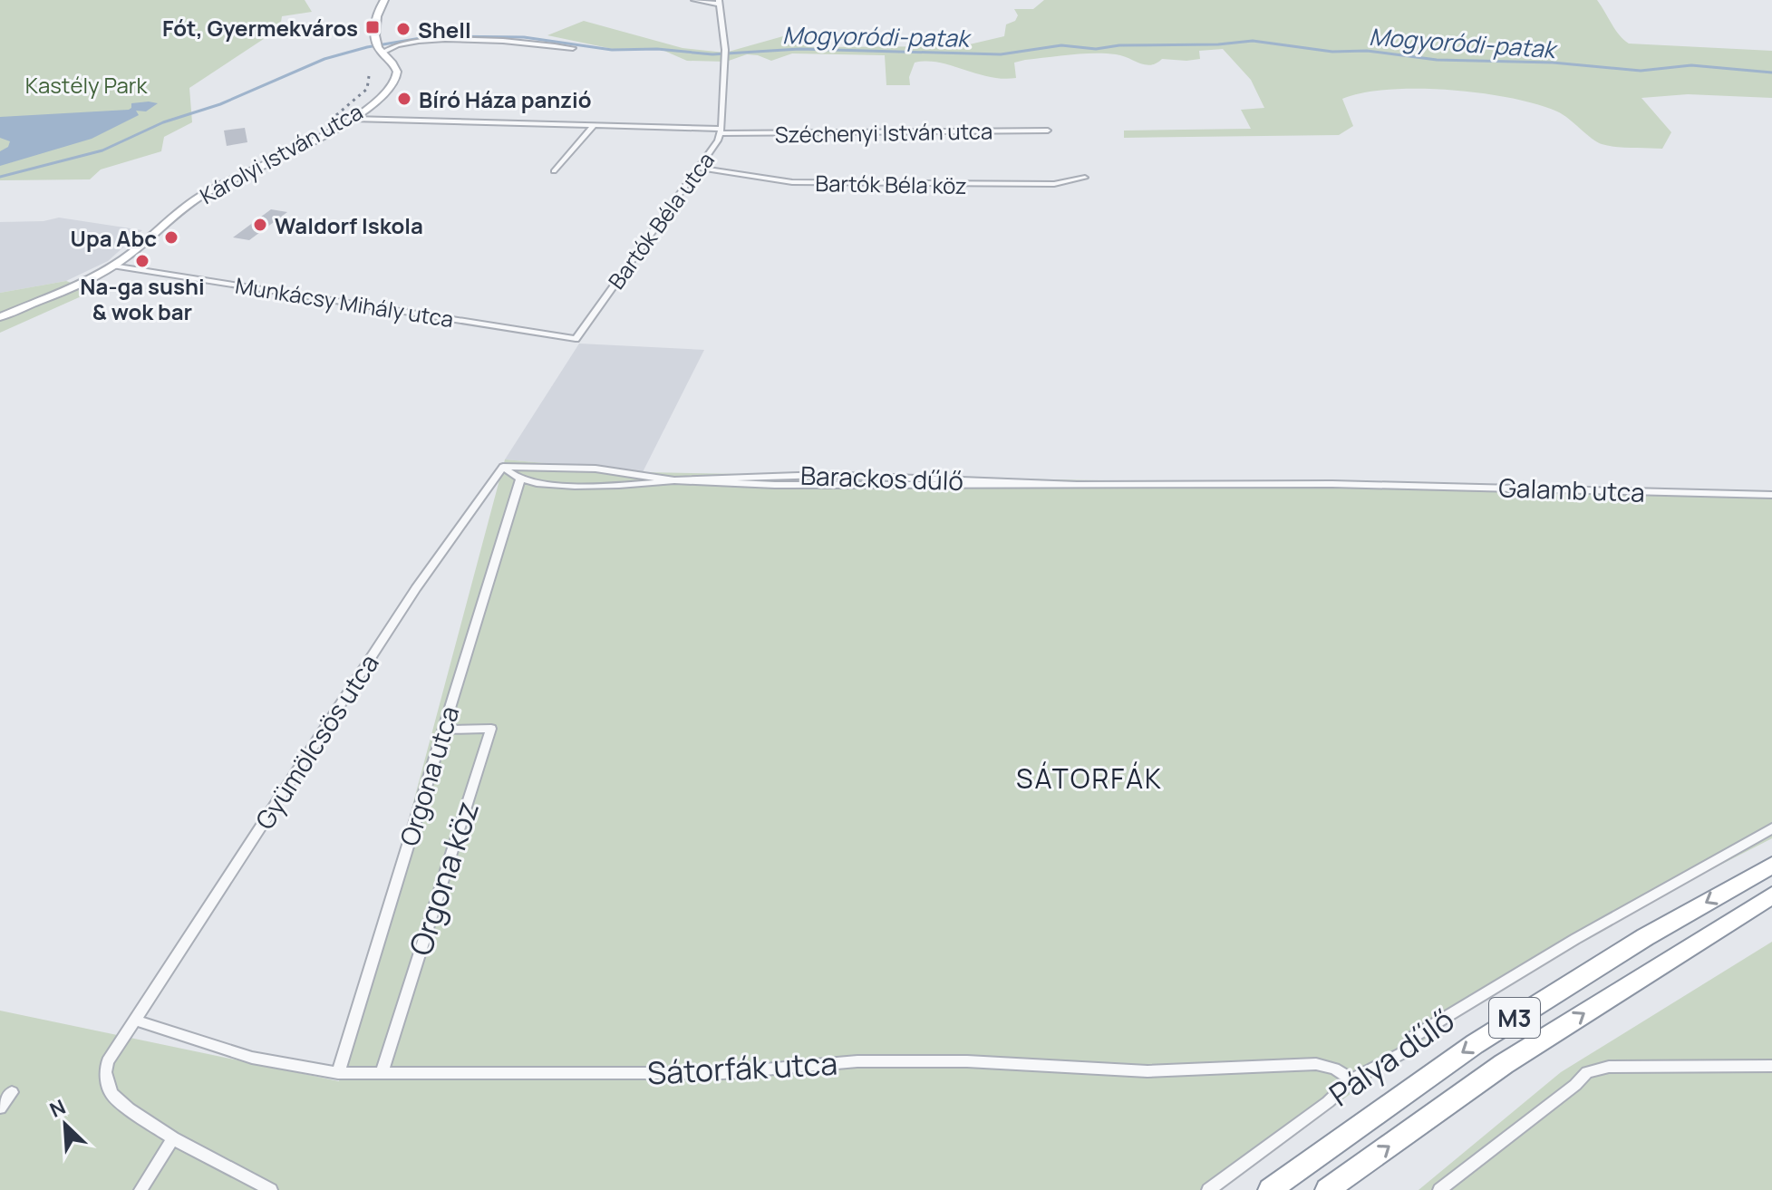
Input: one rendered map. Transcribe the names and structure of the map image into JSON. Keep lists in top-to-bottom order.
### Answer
{
  "streets": {
    "highway": ["M3"],
    "main road": ["Károlyi István utca"],
    "street": [
      "Széchenyi István utca",
      "Bartók Béla köz",
      "Bartók Béla utca",
      "Munkácsy Mihály utca",
      "Barackos dűlő",
      "Galamb utca",
      "Gyümölcsös utca",
      "Orgona utca",
      "Orgona köz",
      "Pálya dűlő",
      "Sátorfák utca"
    ]
  },
  "crossings": [
    ["Széchenyi István utca", "Károlyi István utca"],
    ["Széchenyi István utca", "Bartók Béla utca"],
    ["Károlyi István utca", "Munkácsy Mihály utca"],
    ["Bartók Béla köz", "Bartók Béla utca"],
    ["Bartók Béla utca", "Munkácsy Mihály utca"],
    ["Barackos dűlő", "Galamb utca"],
    ["Barackos dűlő", "Gyümölcsös utca"],
    ["Barackos dűlő", "Orgona utca"],
    ["Gyümölcsös utca", "Sátorfák utca"],
    ["Orgona utca", "Orgona köz"],
    ["Orgona utca", "Sátorfák utca"],
    ["Orgona köz", "Sátorfák utca"],
    ["Pálya dűlő", "Sátorfák utca"]
  ],
  "districts": ["SÁTORFÁK"],
  "water": ["Mogyoródi-patak"],
  "parks": ["Kastély Park"],
  "places": {
    "transit": ["Fót, Gyermekváros"],
    "other": [
      "Shell",
      "Bíró Háza panzió",
      "Waldorf Iskola",
      "Upa Abc",
      "Na-ga sushi & wok bar"
    ]
  },
  "north": "top left"
}
